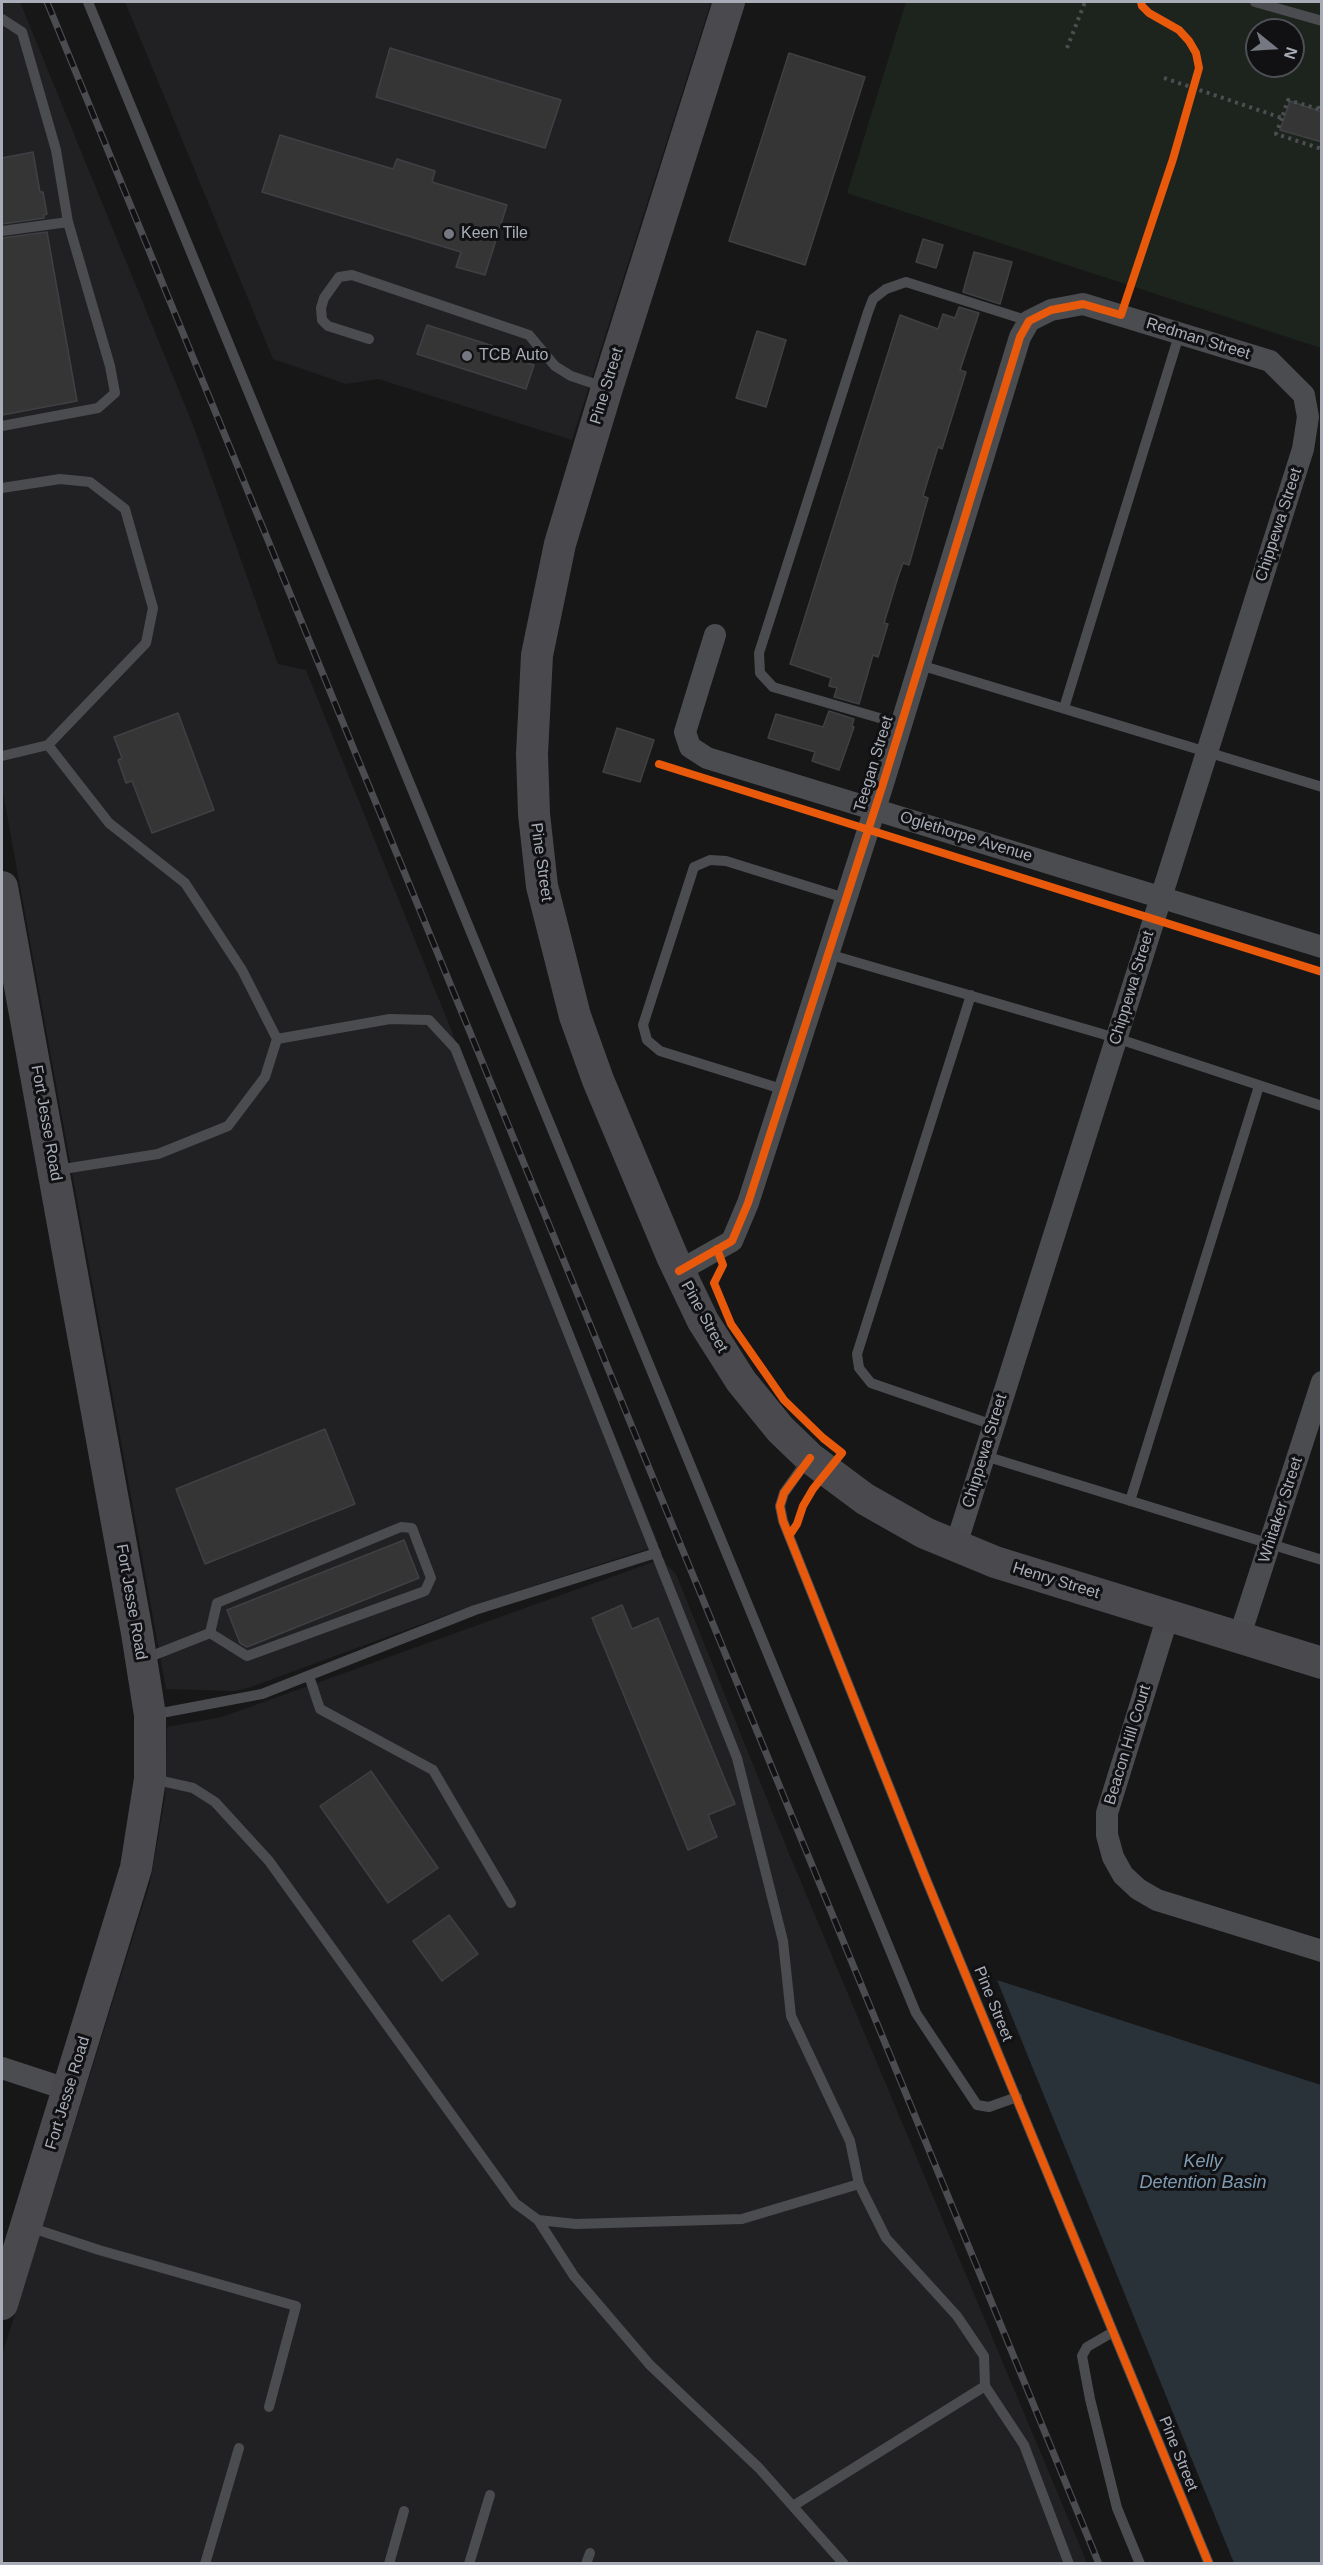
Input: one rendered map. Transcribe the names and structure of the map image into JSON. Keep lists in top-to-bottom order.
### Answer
{
  "streets": {
    "street": [
      "Redman Street",
      "Pine Street",
      "Chippewa Street",
      "Teegan Street",
      "Oglethorpe Avenue",
      "Fort Jesse Road",
      "Whitaker Street",
      "Henry Street",
      "Beacon Hill Court"
    ]
  },
  "crossings": [
    ["Redman Street", "Chippewa Street"],
    ["Redman Street", "Teegan Street"],
    ["Pine Street", "Teegan Street"],
    ["Pine Street", "Henry Street"],
    ["Chippewa Street", "Oglethorpe Avenue"],
    ["Chippewa Street", "Henry Street"],
    ["Teegan Street", "Oglethorpe Avenue"],
    ["Whitaker Street", "Henry Street"],
    ["Henry Street", "Beacon Hill Court"]
  ],
  "water": ["Kelly Detention Basin"],
  "places": ["Keen Tile", "TCB Auto"],
  "north": "right"
}
